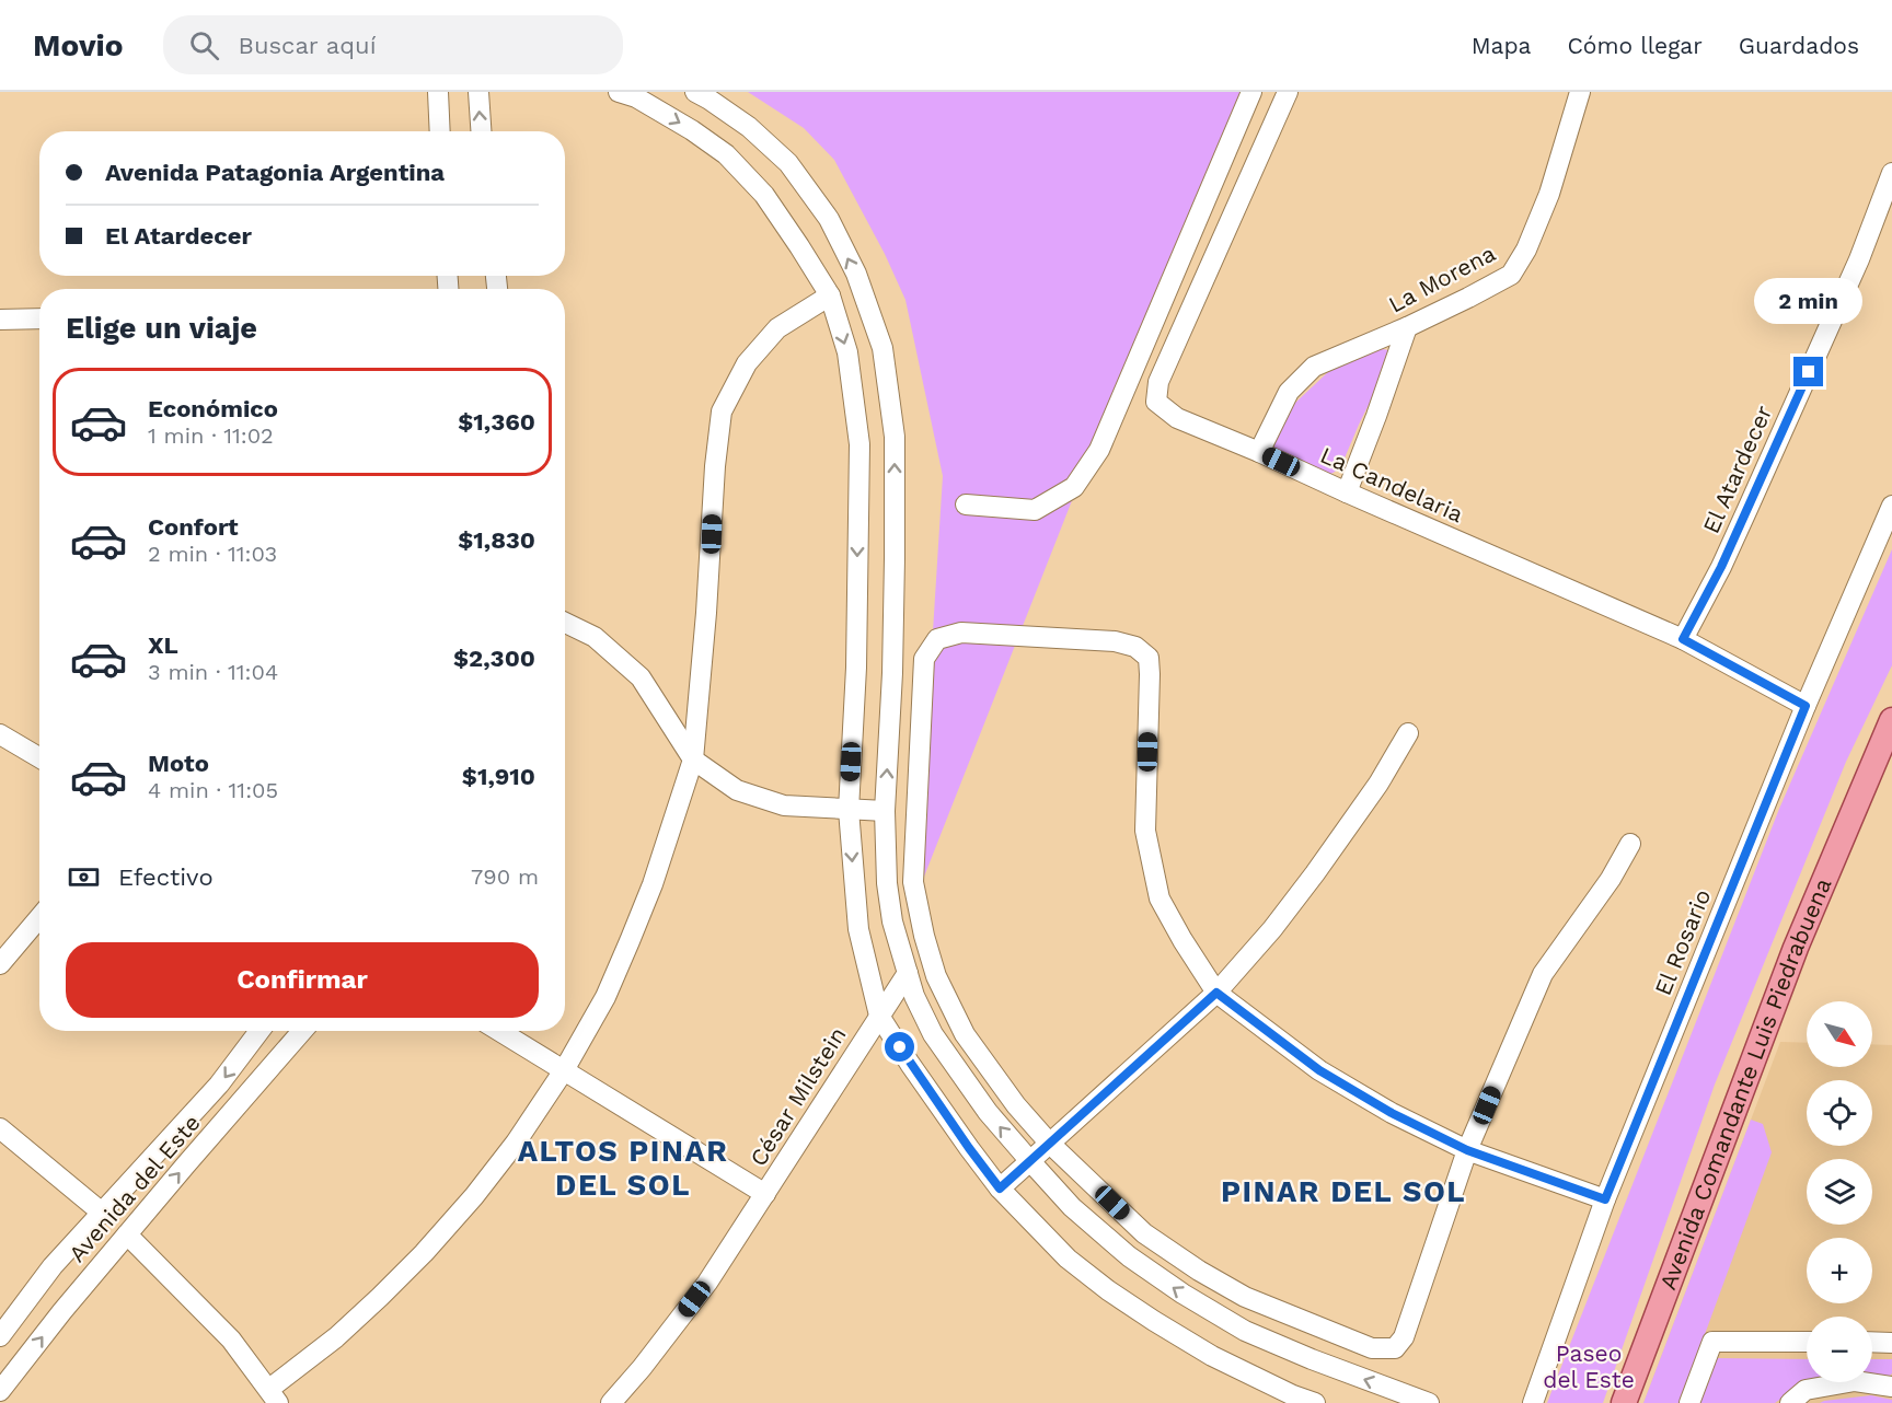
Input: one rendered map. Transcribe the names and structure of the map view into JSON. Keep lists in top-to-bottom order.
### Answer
{
  "streets": {
    "main road": ["Avenida Comandante Luis Piedrabuena"],
    "street": [
      "La Morena",
      "El Atardecer",
      "La Candelaria",
      "El Rosario",
      "César Milstein",
      "Avenida del Este"
    ]
  },
  "crossings": [
    ["La Morena", "La Candelaria"],
    ["El Atardecer", "La Candelaria"],
    ["La Candelaria", "El Rosario"]
  ],
  "districts": ["ALTOS PINAR DEL SOL", "PINAR DEL SOL"],
  "parks": ["Paseo del Este"],
  "north": "bottom right",
  "page": {
    "header": "Movio",
    "search": "Buscar aquí",
    "nav": ["Mapa", "Cómo llegar", "Guardados"],
    "banner": ["Avenida Patagonia Argentina", "El Atardecer"],
    "bubble": "2 min",
    "heading": "Elige un viaje",
    "list": [
      {
        "name": "Económico",
        "note": "1 min · 11:02",
        "value": "$1,360"
      },
      {
        "name": "Confort",
        "note": "2 min · 11:03",
        "value": "$1,830"
      },
      {
        "name": "XL",
        "note": "3 min · 11:04",
        "value": "$2,300"
      },
      {
        "name": "Moto",
        "note": "4 min · 11:05",
        "value": "$1,910"
      }
    ],
    "pay": ["Efectivo", "790 m"],
    "buttons": "Confirmar",
    "map_buttons": ["+", "−"]
  }
}
